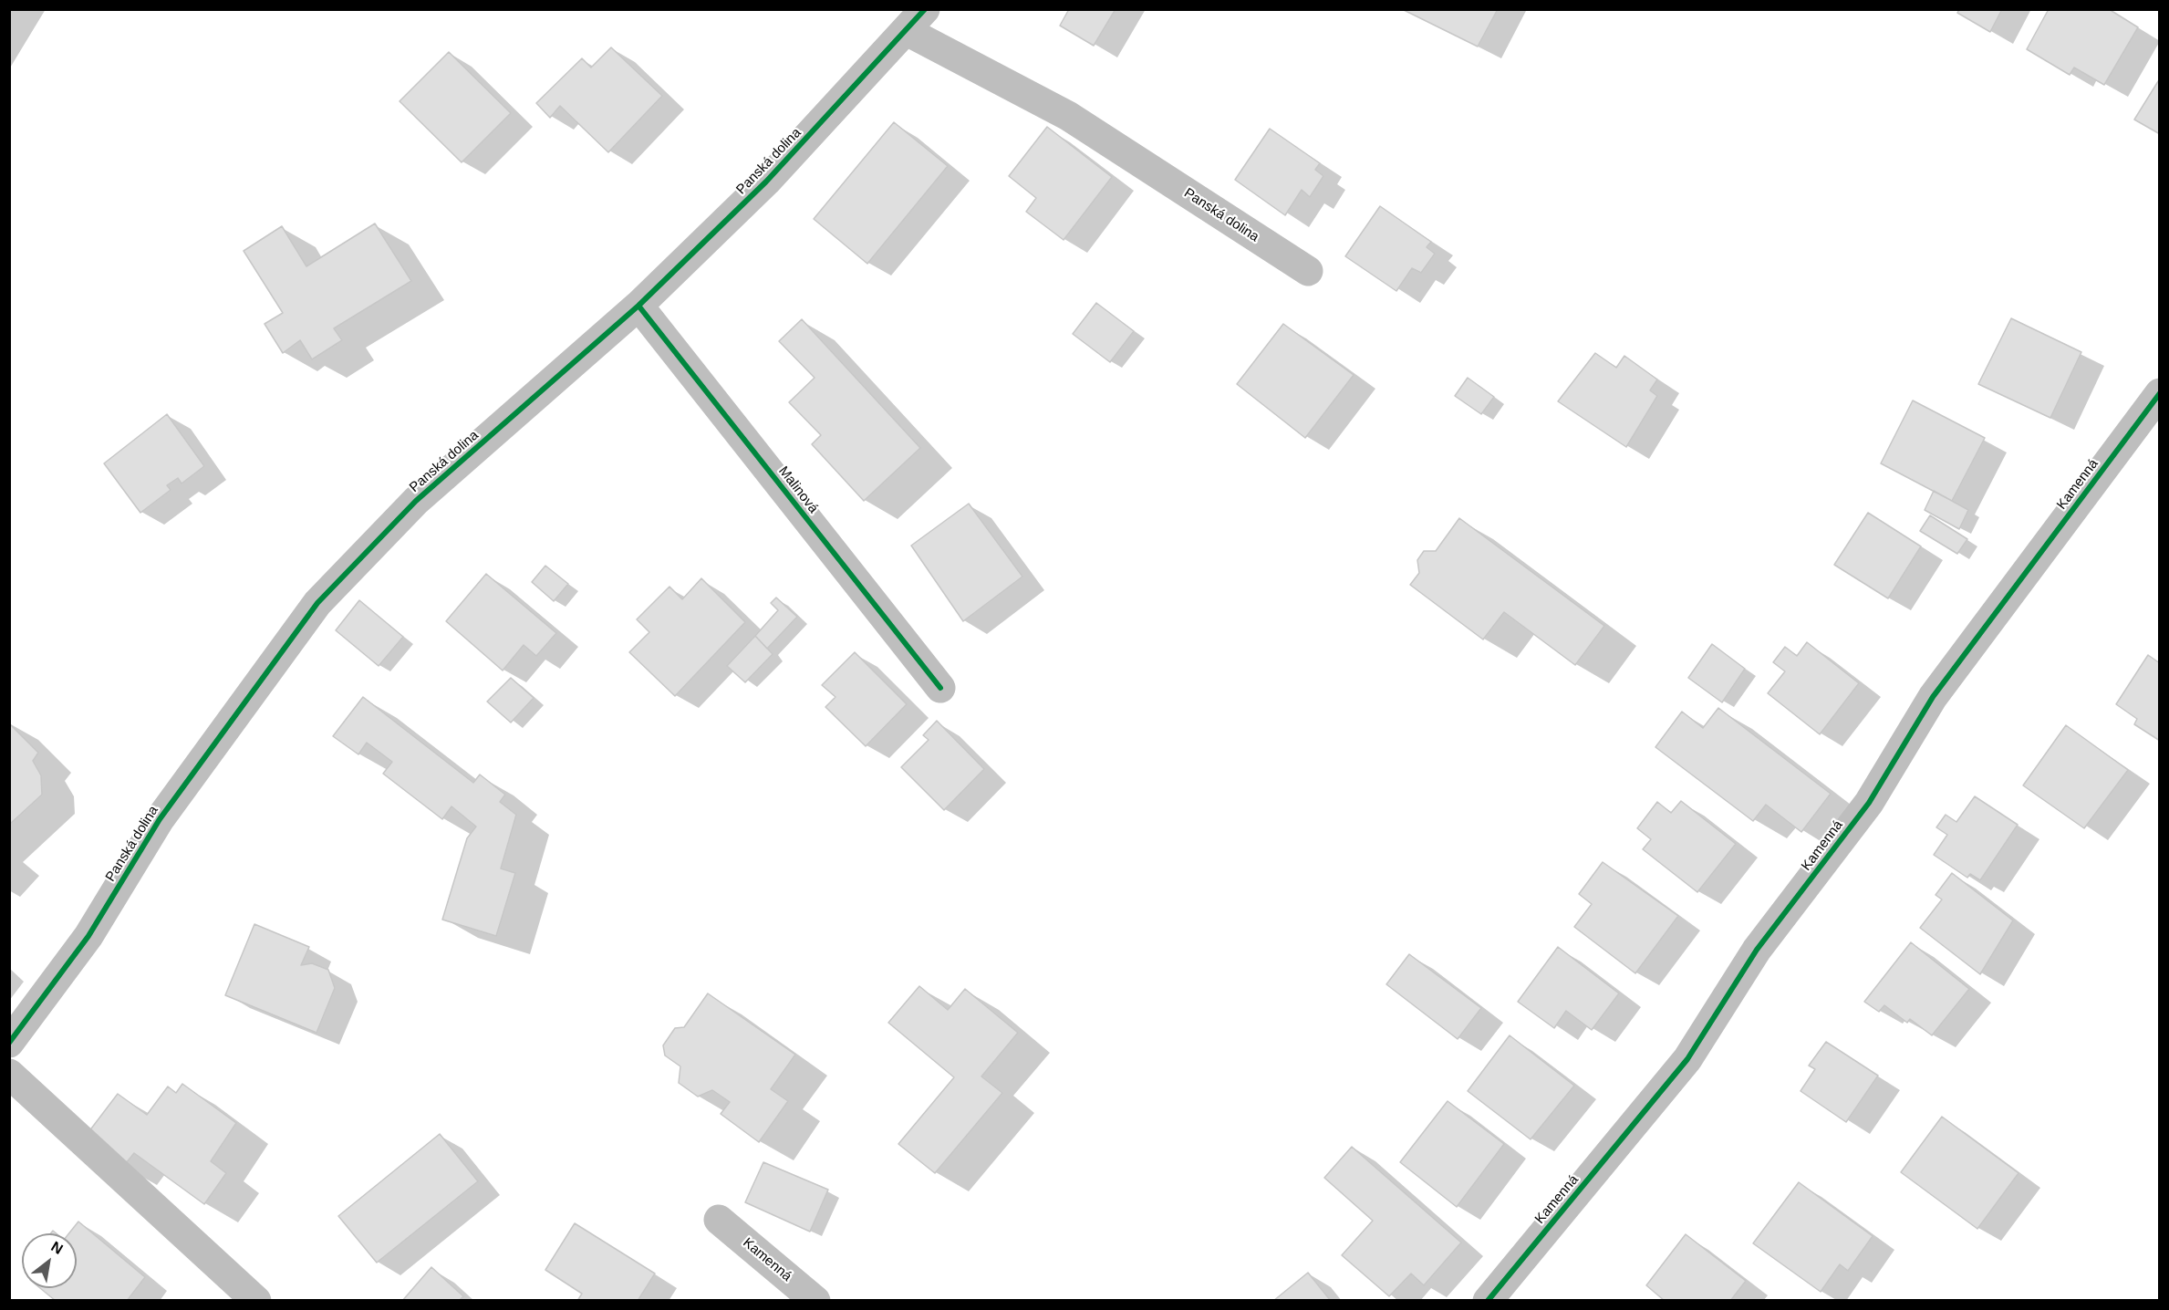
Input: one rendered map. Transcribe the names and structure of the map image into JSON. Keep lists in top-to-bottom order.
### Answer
{
  "streets": {
    "street": ["Panská dolina", "Kamenná", "Malinová"]
  },
  "crossings": [
    ["Panská dolina", "Malinová"]
  ],
  "north": "top right"
}
